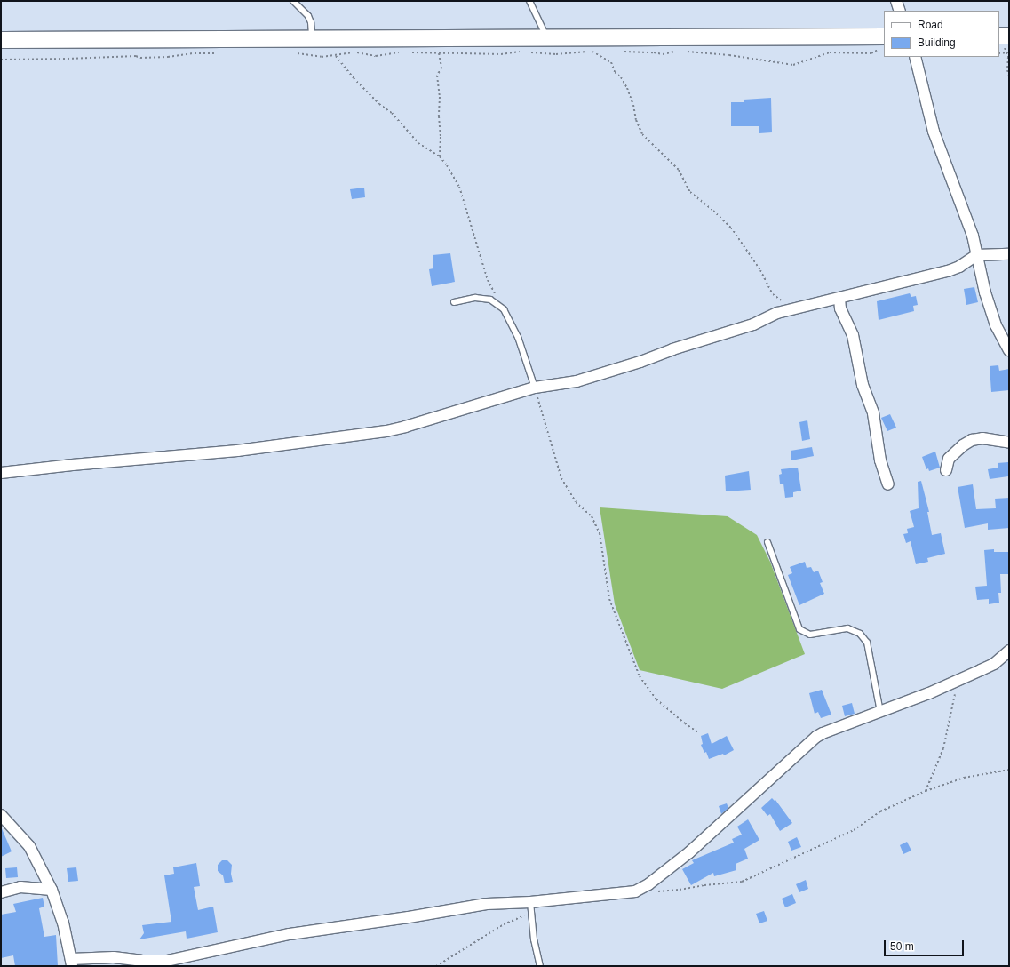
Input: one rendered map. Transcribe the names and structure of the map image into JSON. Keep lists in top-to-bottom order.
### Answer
{
  "legend": ["Road", "Building"],
  "scale_bar": "50 m"
}
